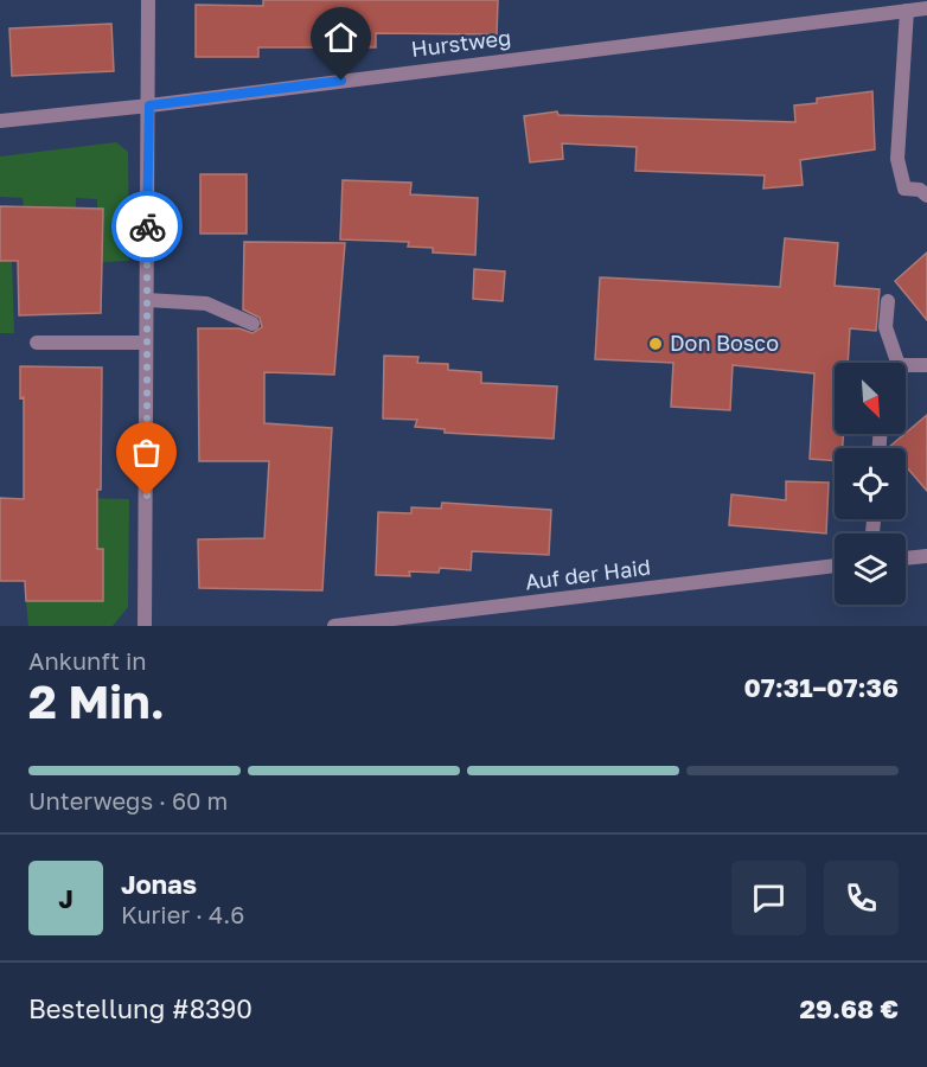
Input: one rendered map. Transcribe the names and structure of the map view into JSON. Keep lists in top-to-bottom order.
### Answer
{
  "streets": {
    "street": ["Hurstweg", "Auf der Haid"]
  },
  "places": ["Don Bosco"],
  "north": "bottom right",
  "page": {
    "heading": ["2 Min.", "Ankunft in", "07:31–07:36"],
    "panel": [
      "Jonas",
      "Kurier · 4.6",
      "Bestellung #8390",
      "29.68 €"
    ],
    "bar": "Unterwegs · 60 m",
    "round": "J"
  }
}
